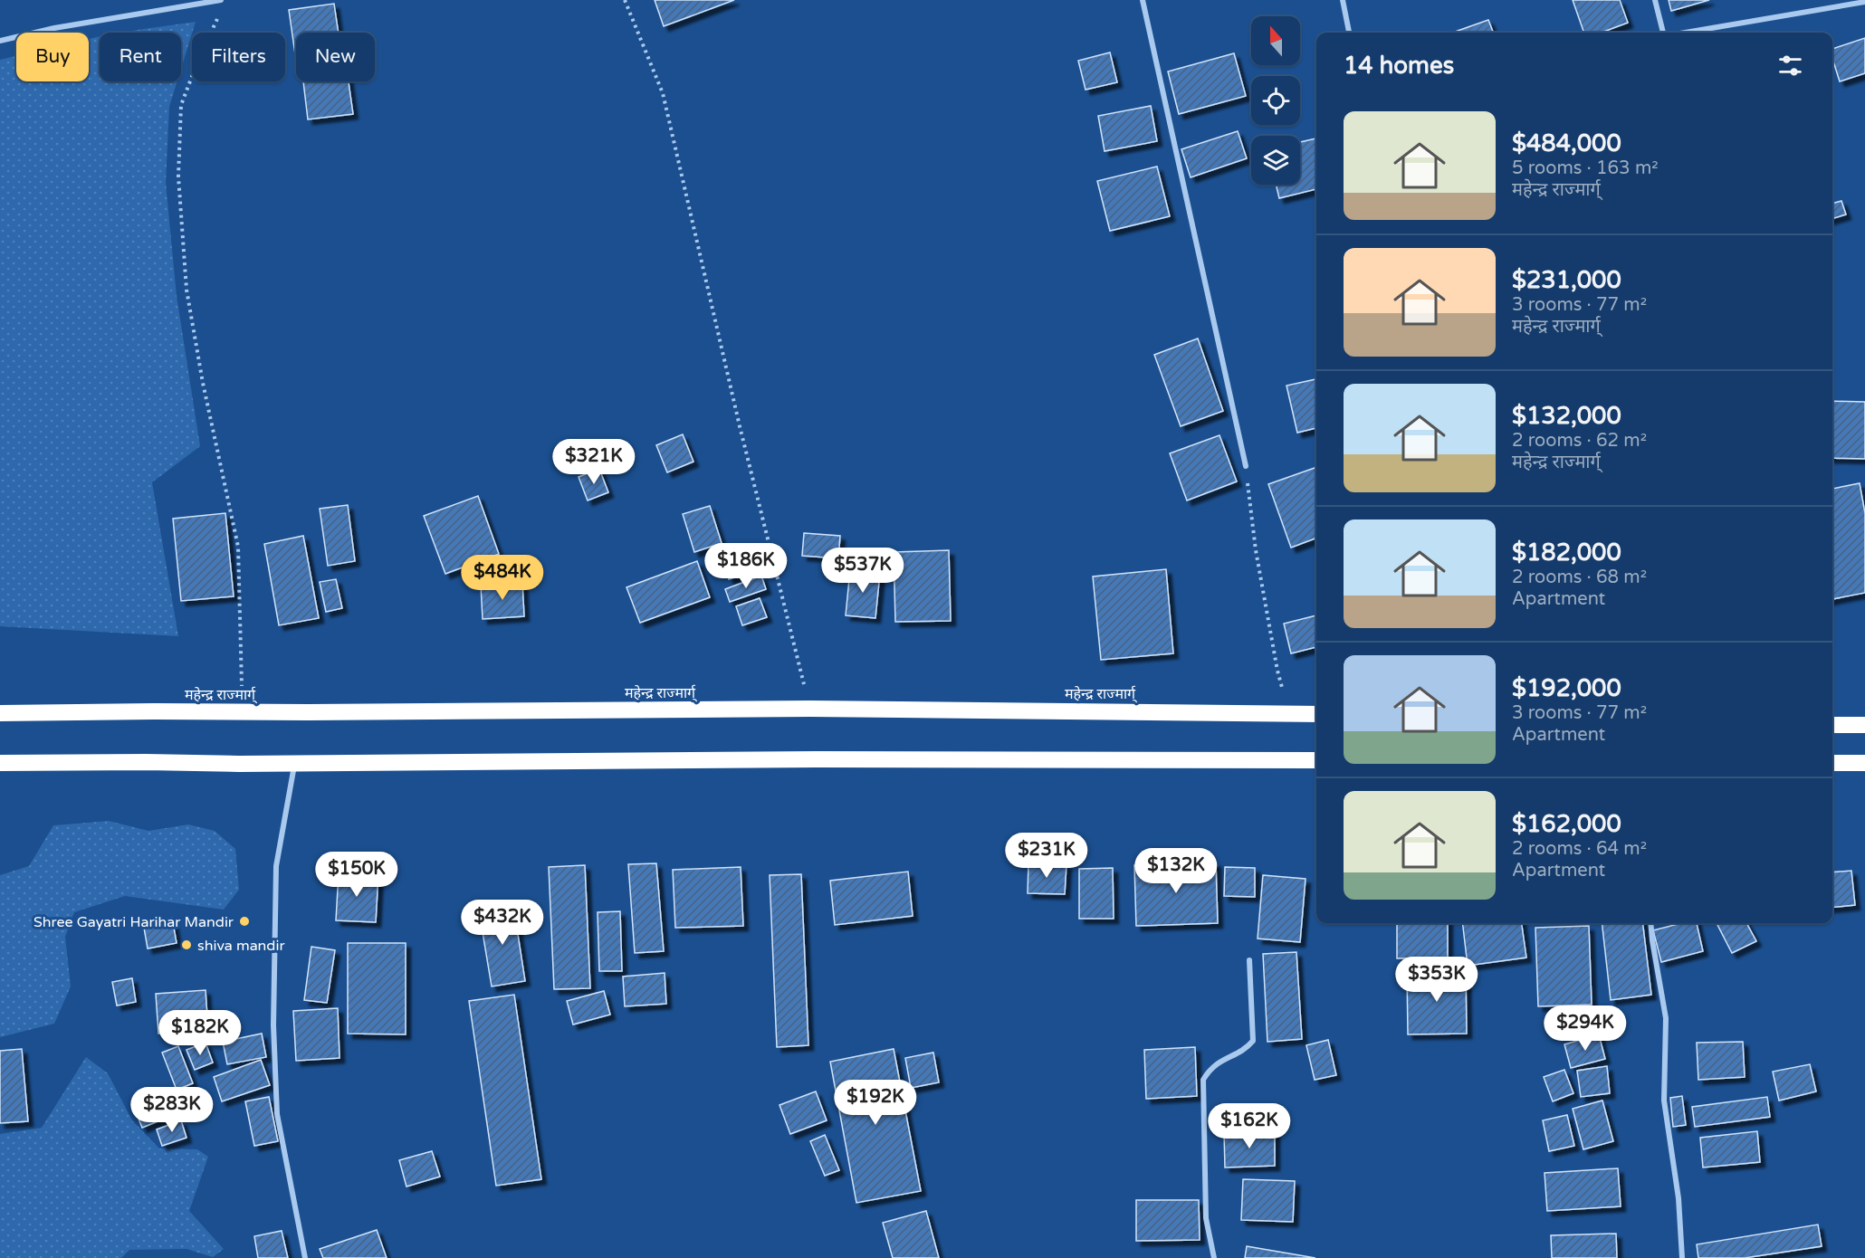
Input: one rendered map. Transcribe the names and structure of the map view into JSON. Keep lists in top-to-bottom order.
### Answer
{
  "streets": {
    "highway": ["महेन्द्र राज्मार्ग्"]
  },
  "places": ["Shree Gayatri Harihar Mandir", "shiva mandir"],
  "north": "top",
  "page": {
    "chip": [
      "Buy",
      "Rent",
      "Filters",
      "New"
    ],
    "heading": "14 homes",
    "list": [
      {
        "name": "$484,000",
        "note": "5 rooms · 163 m² · महेन्द्र राज्मार्ग्"
      },
      {
        "name": "$231,000",
        "note": "3 rooms · 77 m² · महेन्द्र राज्मार्ग्"
      },
      {
        "name": "$132,000",
        "note": "2 rooms · 62 m² · महेन्द्र राज्मार्ग्"
      },
      {
        "name": "$182,000",
        "note": "2 rooms · 68 m² · Apartment"
      },
      {
        "name": "$192,000",
        "note": "3 rooms · 77 m² · Apartment"
      },
      {
        "name": "$162,000",
        "note": "2 rooms · 64 m² · Apartment"
      }
    ],
    "price": [
      "$321K",
      "$186K",
      "$537K",
      "$484K",
      "$231K",
      "$132K",
      "$150K",
      "$432K",
      "$353K",
      "$294K",
      "$182K",
      "$192K",
      "$283K",
      "$162K"
    ]
  }
}
